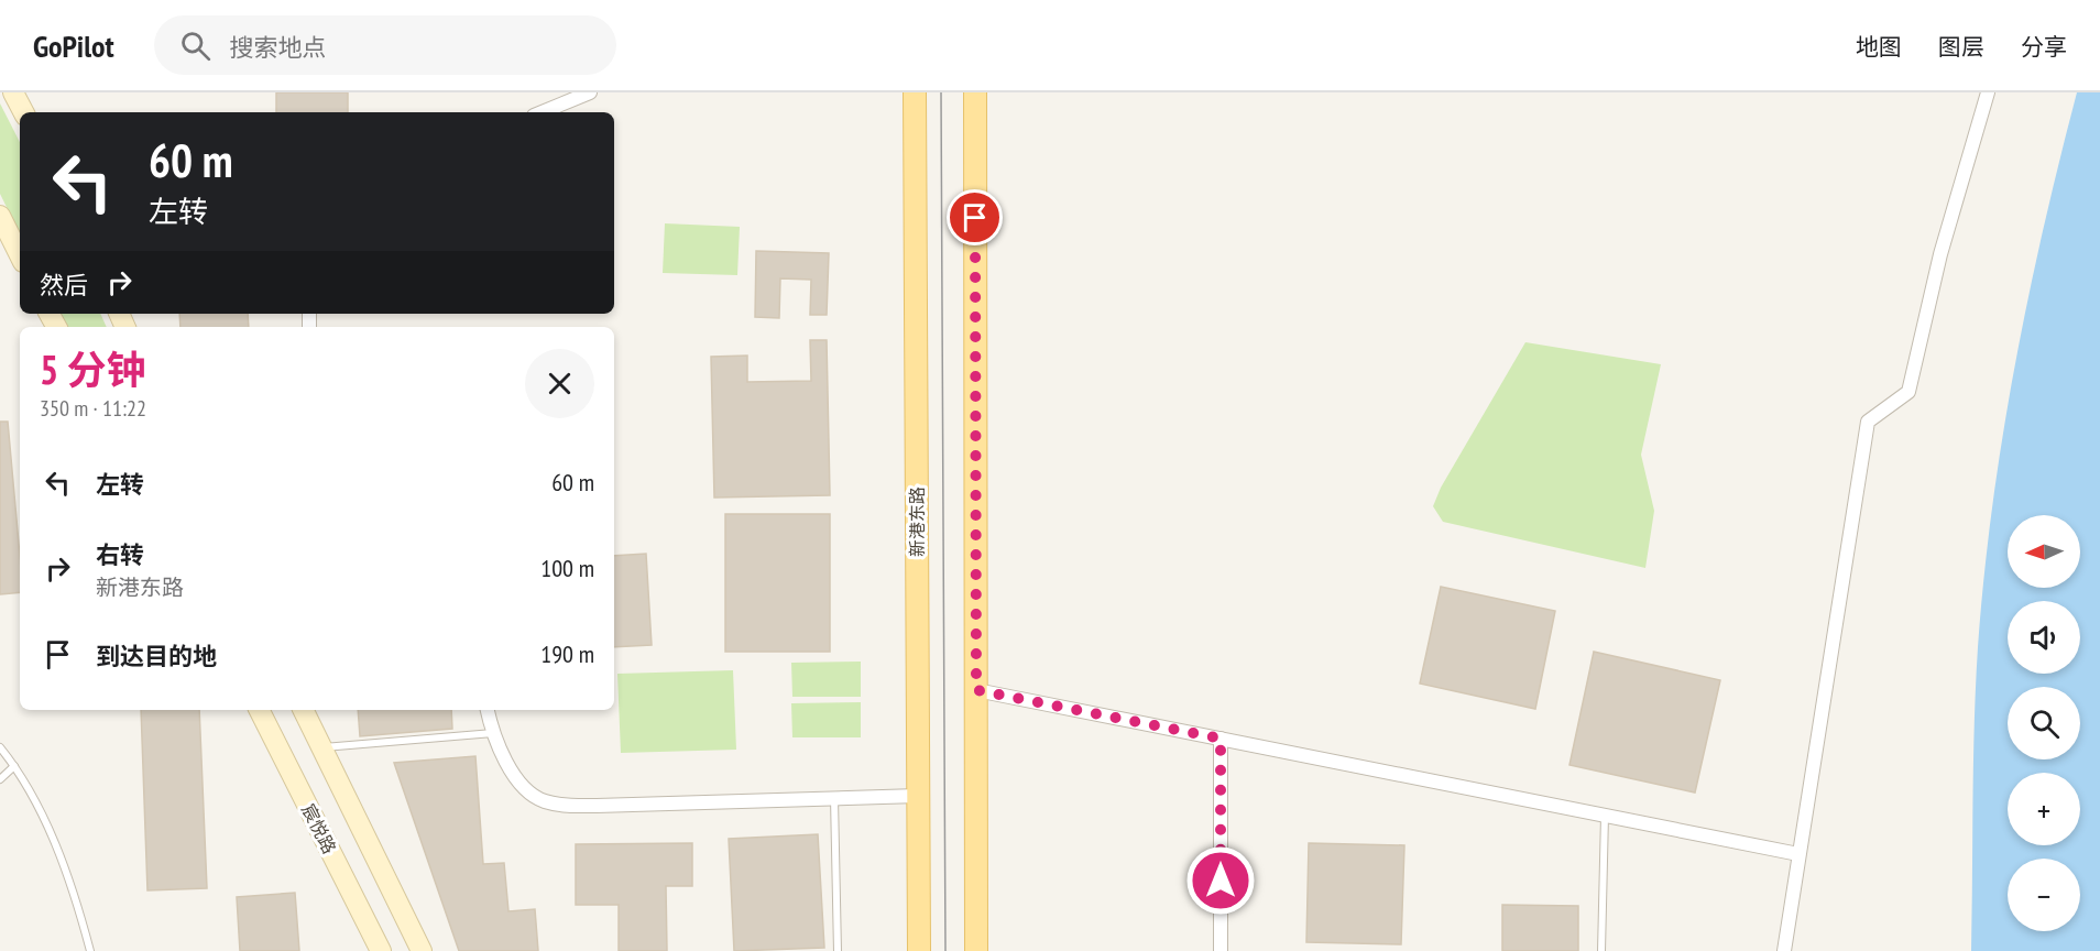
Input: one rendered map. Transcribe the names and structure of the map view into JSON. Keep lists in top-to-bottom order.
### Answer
{
  "streets": {
    "main road": ["新港东路"],
    "street": ["宸悦路"]
  },
  "north": "left",
  "page": {
    "header": "GoPilot",
    "search": "搜索地点",
    "nav": ["地图", "图层", "分享"],
    "turn": ["60 m", "左转"],
    "then": "然后",
    "heading": ["5 分钟", "350 m · 11:22"],
    "list": [
      {
        "name": "左转",
        "value": "60 m"
      },
      {
        "name": "右转",
        "note": "新港东路",
        "value": "100 m"
      },
      {
        "name": "到达目的地",
        "value": "190 m"
      }
    ],
    "map_buttons": ["+", "−"]
  }
}
